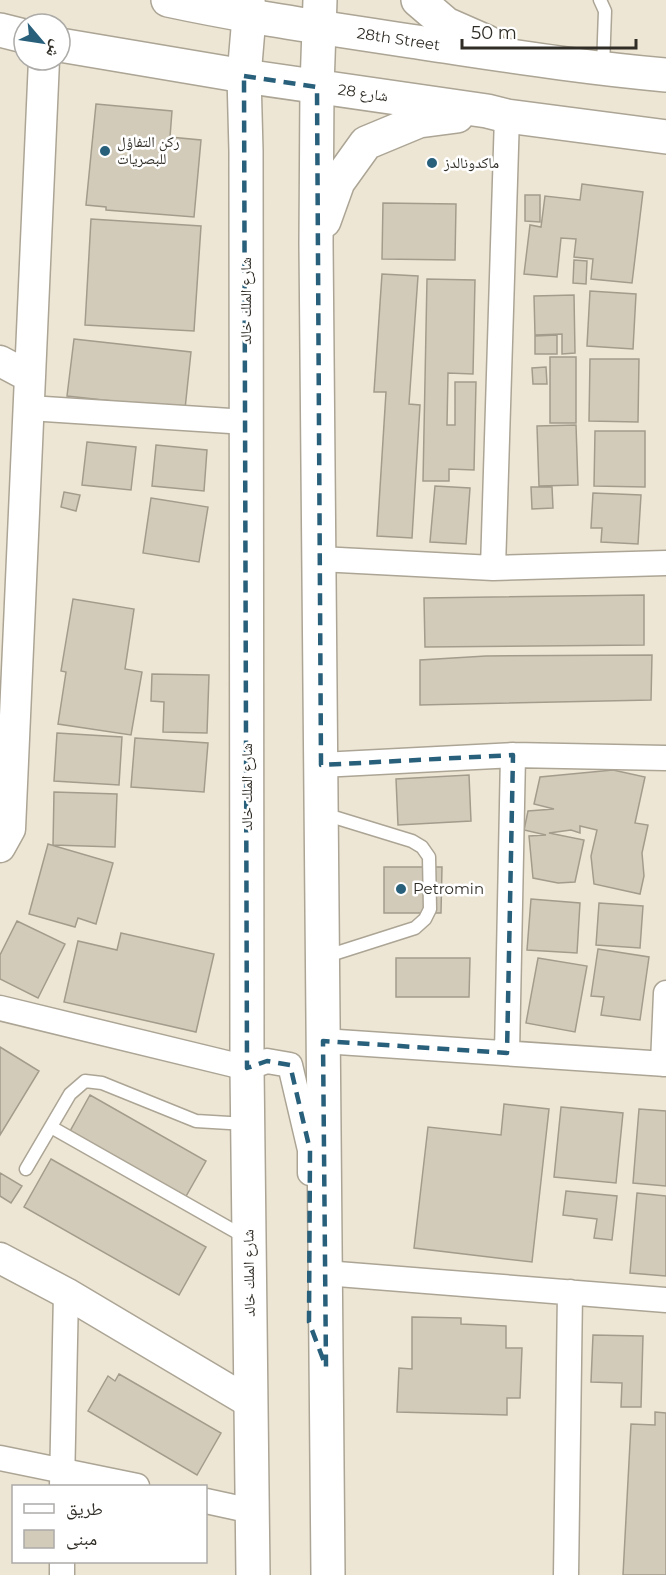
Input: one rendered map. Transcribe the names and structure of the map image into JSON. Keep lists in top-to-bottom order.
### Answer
{
  "streets": {
    "main road": ["28th Street", "شارع 28", "شارع الملك خالد"]
  },
  "crossings": [
    ["28th Street", "شارع الملك خالد"],
    ["شارع 28", "شارع الملك خالد"]
  ],
  "places": ["ركن التفاؤل للبصريات", "ماكدونالدز", "Petromin"],
  "legend": ["طريق", "مبنى"],
  "scale_bar": "50 m",
  "north": "bottom right"
}
